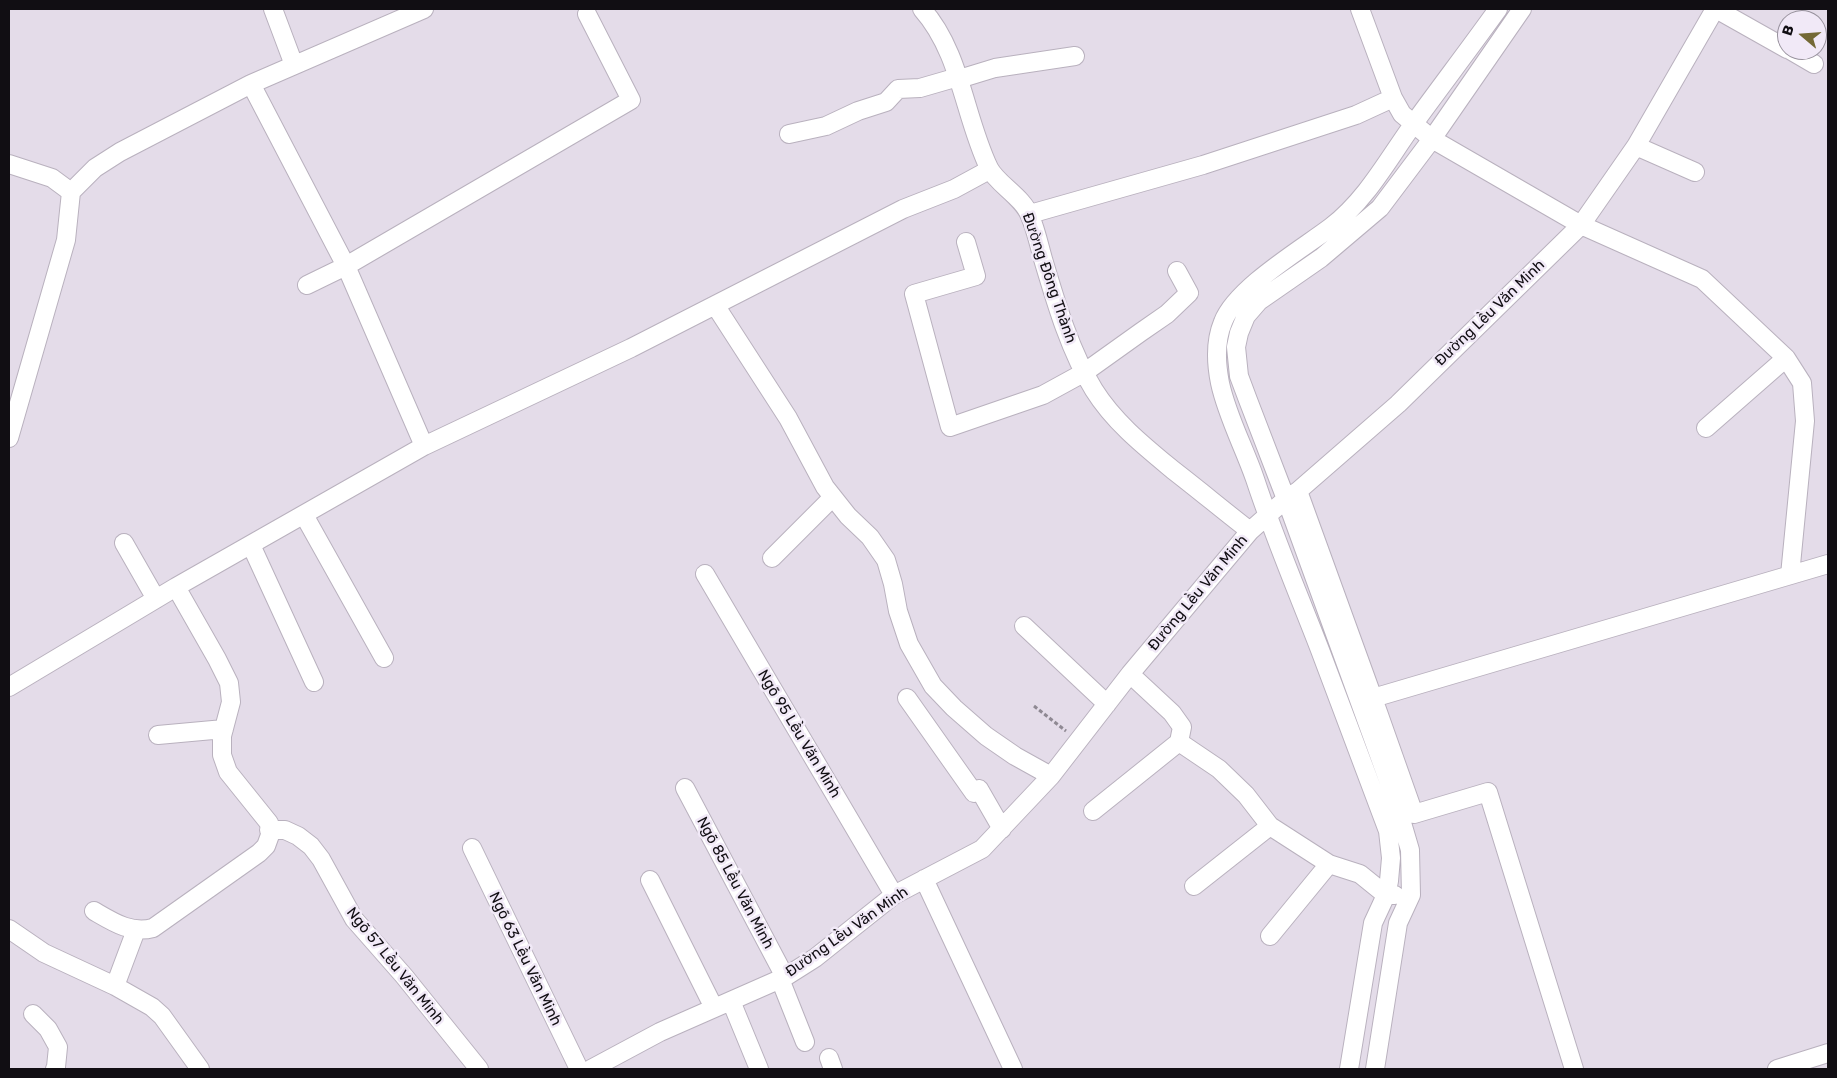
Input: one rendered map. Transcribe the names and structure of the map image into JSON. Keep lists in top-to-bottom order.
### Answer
{
  "streets": {
    "street": [
      "Đường Đông Thành",
      "Đường Lều Văn Minh",
      "Ngõ 95 Lều Văn Minh",
      "Ngõ 85 Lều Văn Minh",
      "Ngõ 63 Lều Văn Minh",
      "Ngõ 57 Lều Văn Minh"
    ]
  },
  "crossings": [
    ["Đường Đông Thành", "Đường Lều Văn Minh"],
    ["Đường Lều Văn Minh", "Ngõ 95 Lều Văn Minh"],
    ["Đường Lều Văn Minh", "Ngõ 85 Lều Văn Minh"]
  ],
  "north": "left"
}
